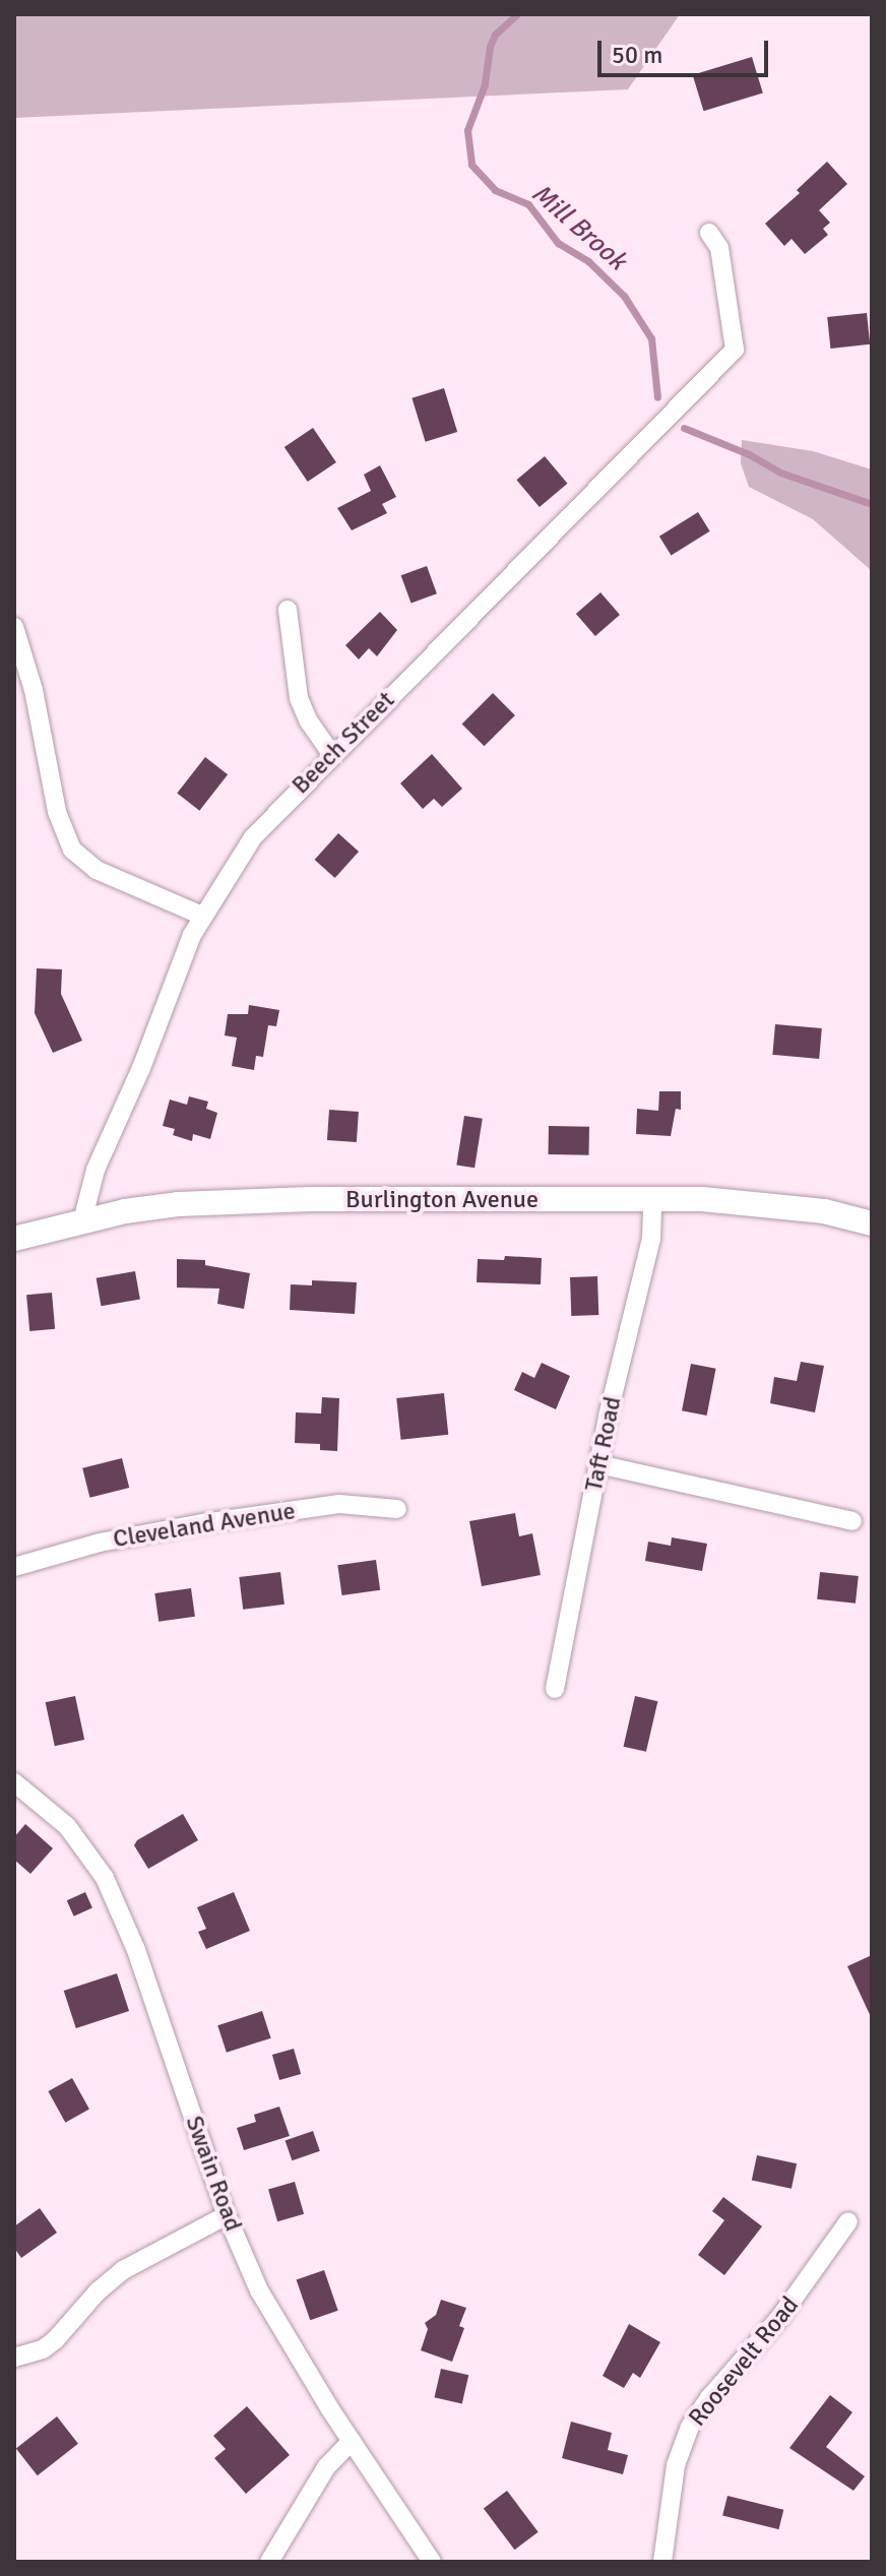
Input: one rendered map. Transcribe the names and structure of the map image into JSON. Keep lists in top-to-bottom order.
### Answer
{
  "streets": {
    "main road": ["Burlington Avenue"],
    "street": [
      "Beech Street",
      "Taft Road",
      "Cleveland Avenue",
      "Swain Road",
      "Roosevelt Road"
    ]
  },
  "crossings": [
    ["Beech Street", "Burlington Avenue"],
    ["Burlington Avenue", "Taft Road"]
  ],
  "water": ["Mill Brook"],
  "scale_bar": "50 m"
}
